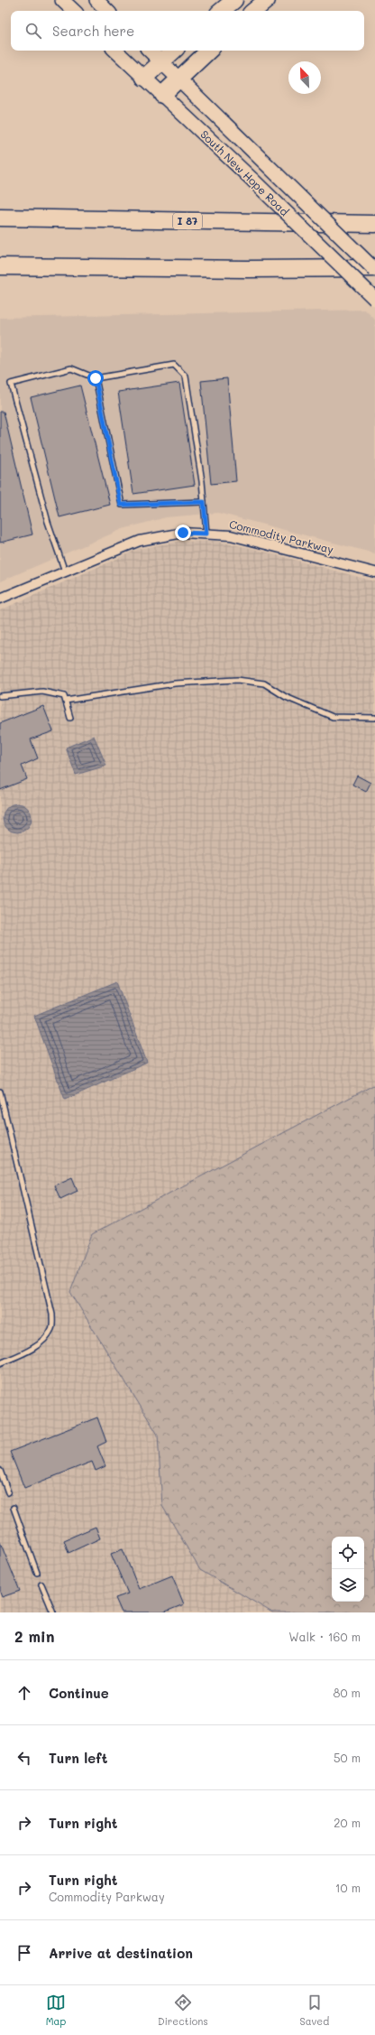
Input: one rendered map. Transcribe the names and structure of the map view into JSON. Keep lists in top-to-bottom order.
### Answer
{
  "streets": {
    "highway": ["I 87"],
    "main road": ["South New Hope Road"],
    "street": ["Commodity Parkway"]
  },
  "north": "top left",
  "page": {
    "search": "Search here",
    "heading": ["2 min", "Walk · 160 m"],
    "list": [
      ["Continue", "80 m"],
      ["Turn left", "50 m"],
      ["Turn right", "20 m"],
      ["Turn right", "Commodity Parkway", "10 m"],
      "Arrive at destination"
    ],
    "nav": ["Map", "Directions", "Saved"]
  }
}
